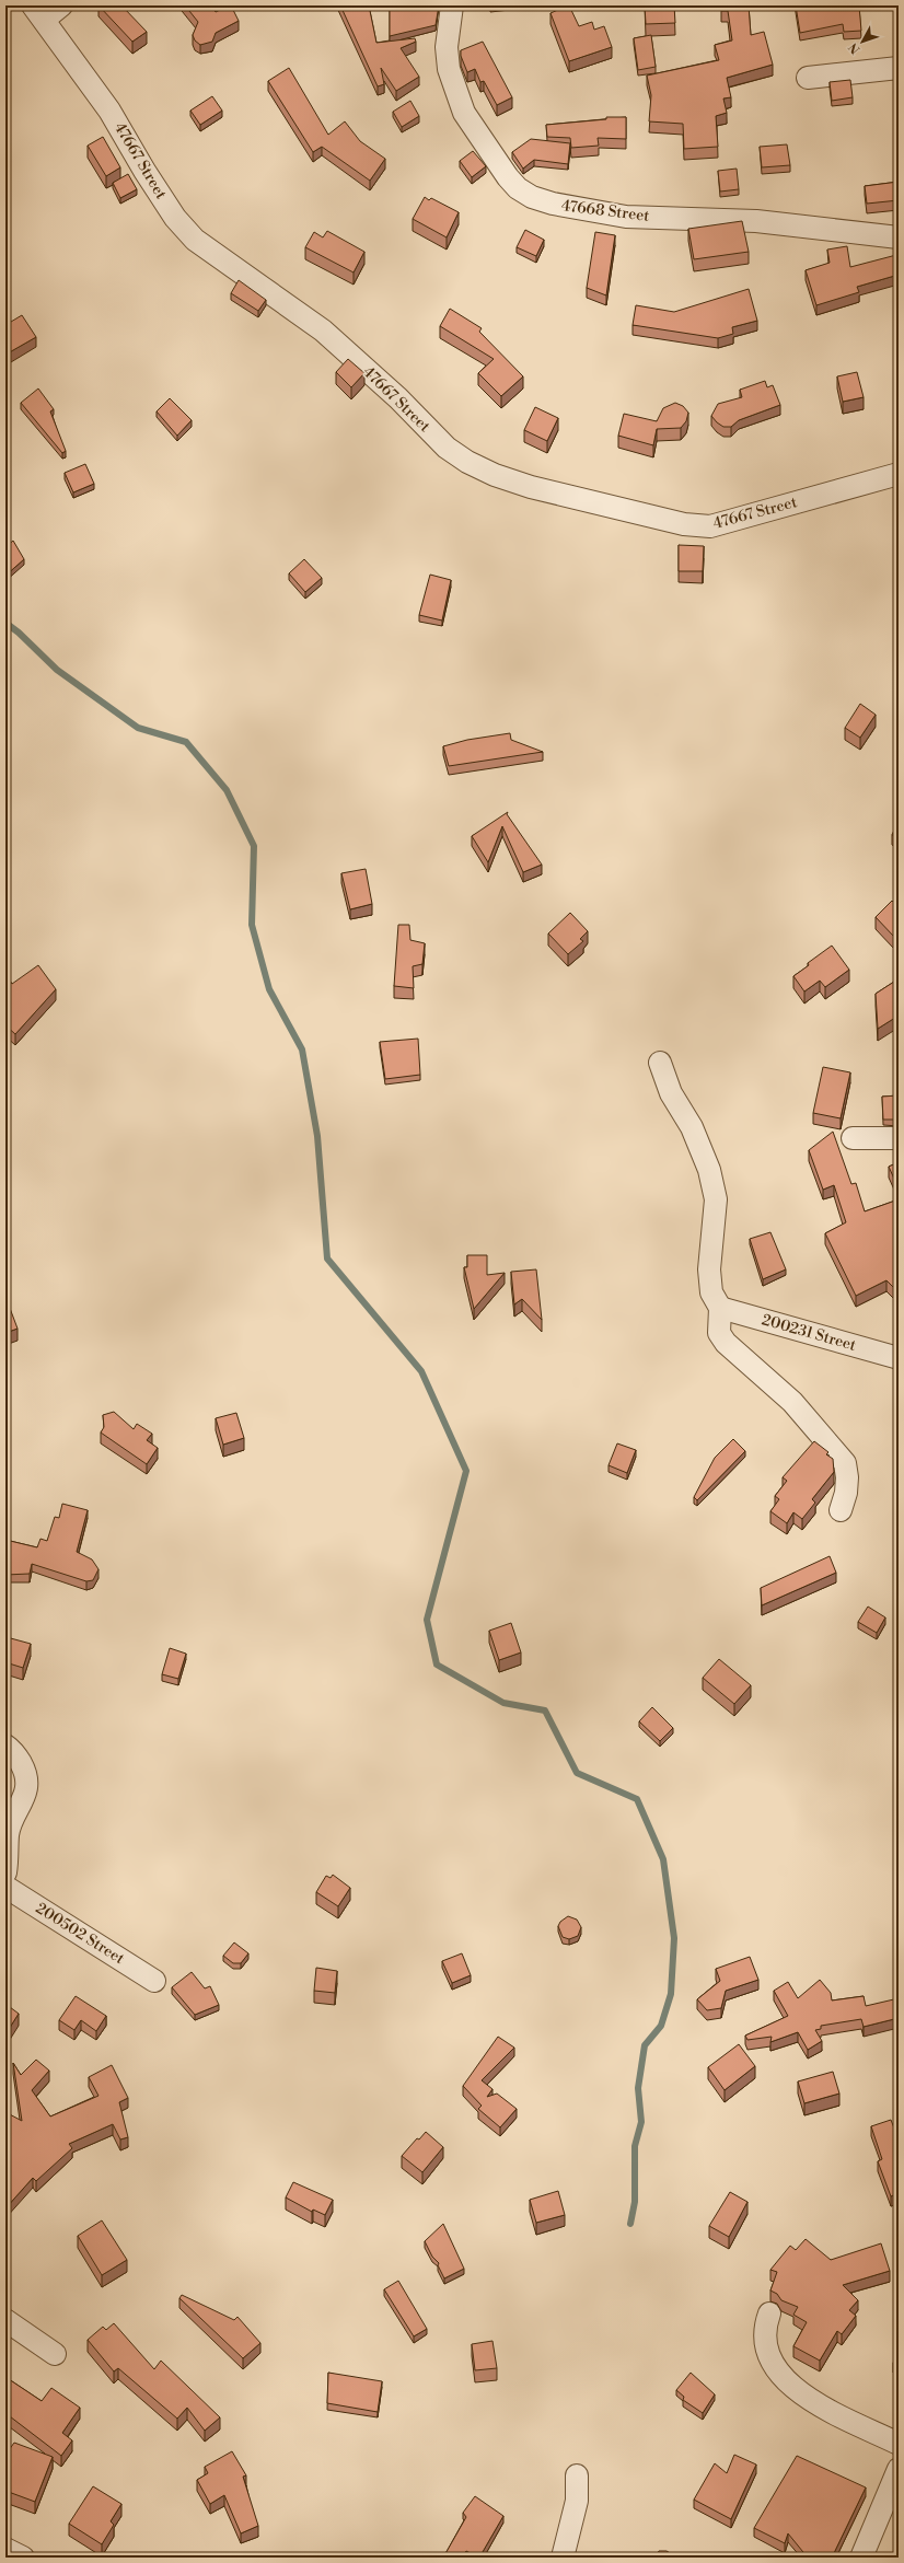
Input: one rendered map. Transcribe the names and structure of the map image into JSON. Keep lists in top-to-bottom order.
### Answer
{
  "streets": {
    "street": [
      "47667 Street",
      "47668 Street",
      "200231 Street",
      "200502 Street"
    ]
  },
  "north": "bottom left"
}
